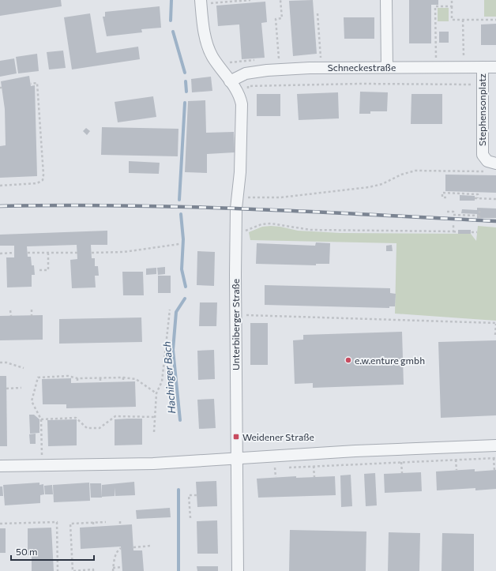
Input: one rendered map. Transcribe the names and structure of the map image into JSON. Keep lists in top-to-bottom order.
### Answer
{
  "streets": {
    "street": ["Schneckestraße", "Stephensonplatz", "Unterbiberger Straße"]
  },
  "crossings": [
    ["Schneckestraße", "Stephensonplatz"],
    ["Schneckestraße", "Unterbiberger Straße"]
  ],
  "water": ["Hachinger Bach"],
  "places": {
    "other": ["e.w.enture gmbh"],
    "transit": ["Weidener Straße"]
  },
  "scale_bar": "50 m"
}
